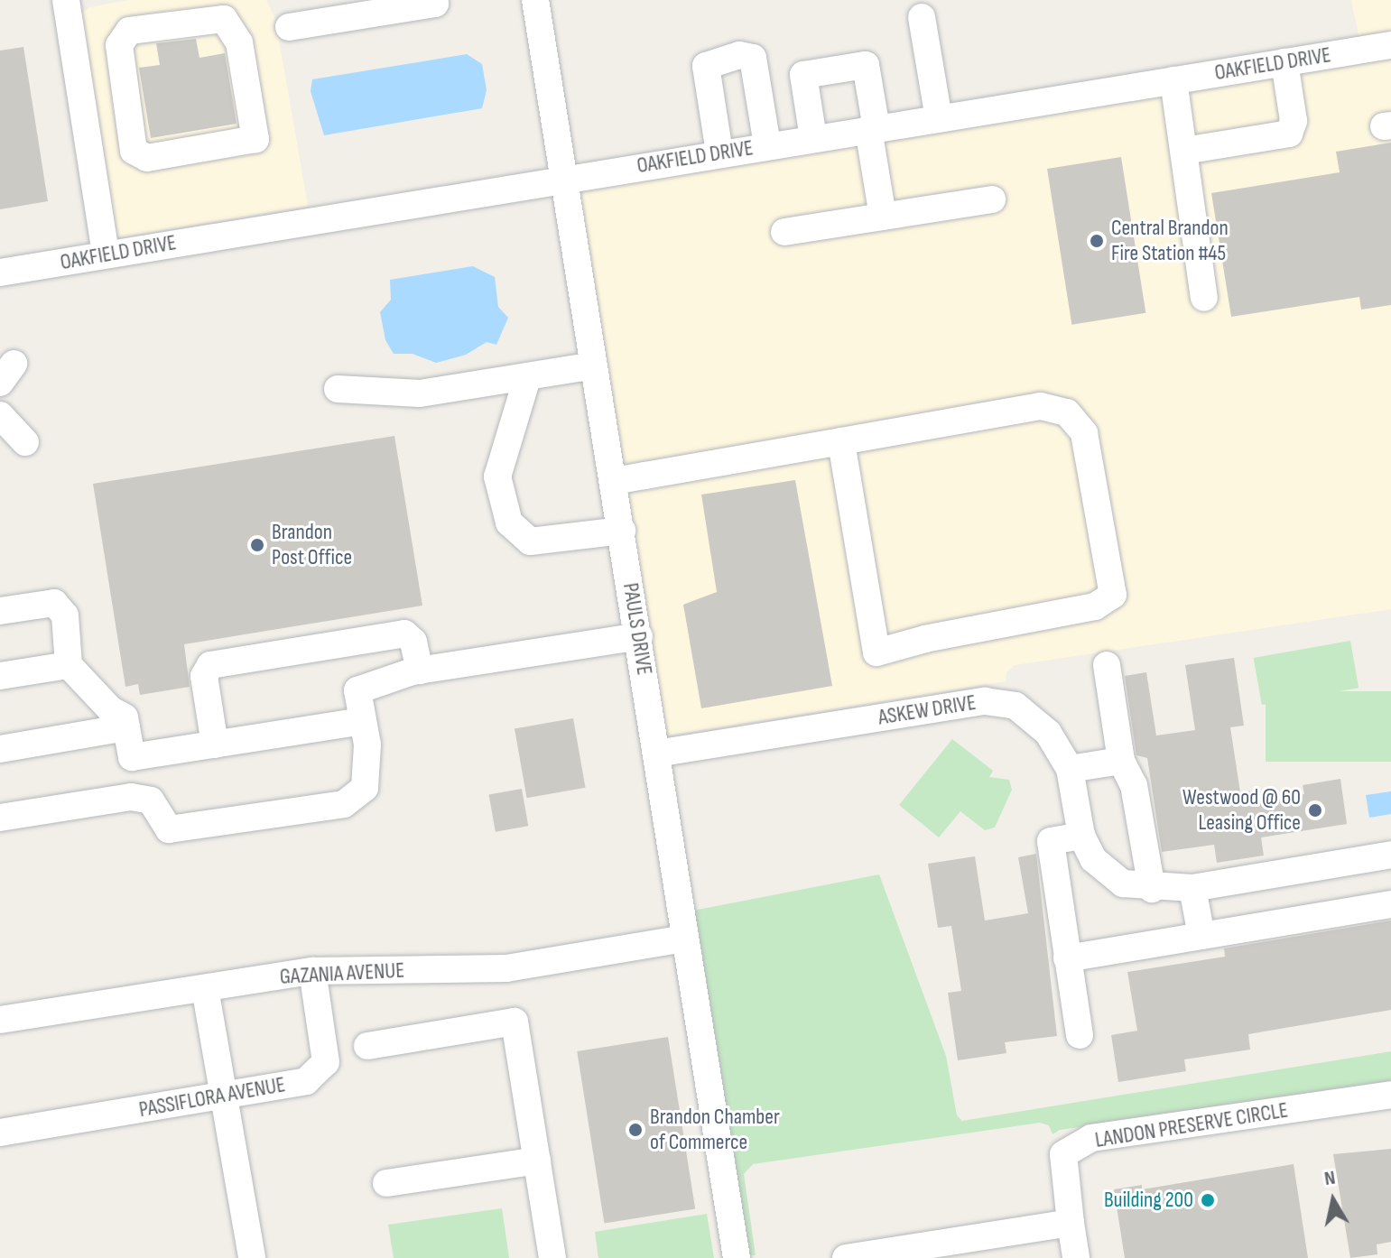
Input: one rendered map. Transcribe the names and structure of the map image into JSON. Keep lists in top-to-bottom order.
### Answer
{
  "streets": {
    "street": [
      "OAKFIELD DRIVE",
      "PAULS DRIVE",
      "ASKEW DRIVE",
      "GAZANIA AVENUE",
      "PASSIFLORA AVENUE",
      "LANDON PRESERVE CIRCLE"
    ]
  },
  "crossings": [
    ["OAKFIELD DRIVE", "PAULS DRIVE"],
    ["PAULS DRIVE", "ASKEW DRIVE"],
    ["PAULS DRIVE", "GAZANIA AVENUE"],
    ["GAZANIA AVENUE", "PASSIFLORA AVENUE"]
  ],
  "places": [
    "Central Brandon Fire Station #45",
    "Brandon Post Office",
    "Westwood @ 60 Leasing Office",
    "Brandon Chamber of Commerce",
    "Building 200"
  ],
  "north": "top"
}
